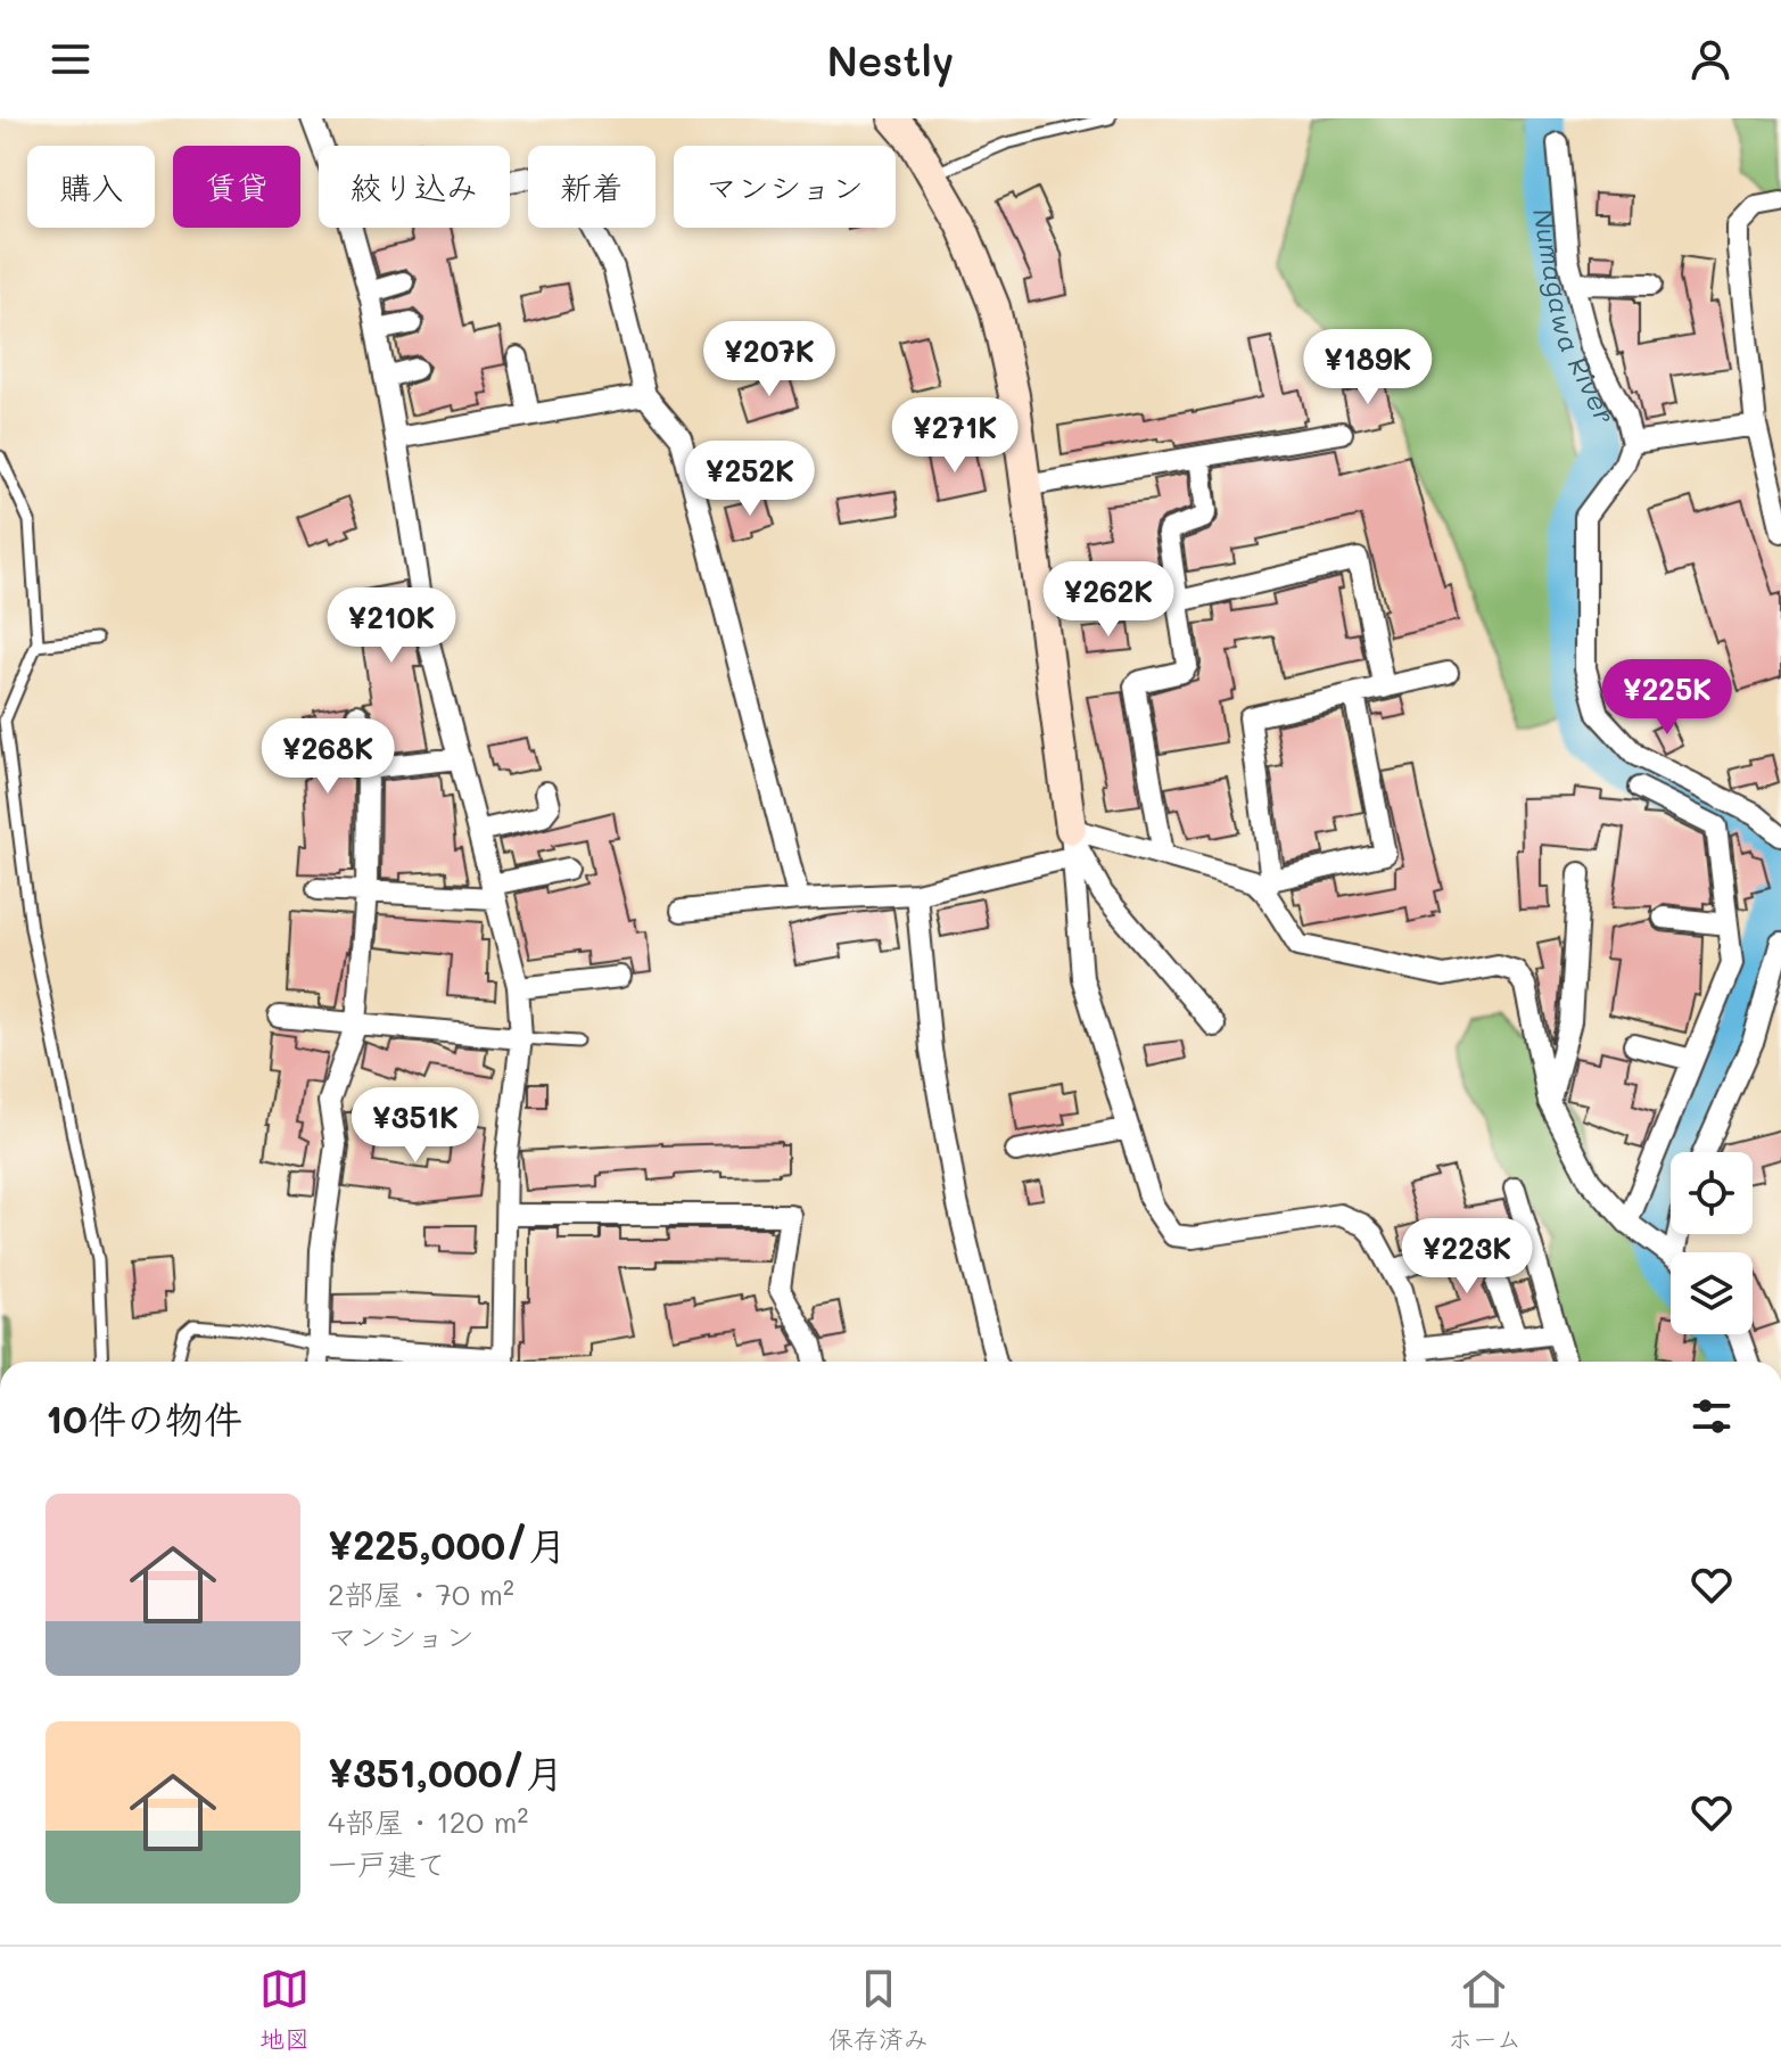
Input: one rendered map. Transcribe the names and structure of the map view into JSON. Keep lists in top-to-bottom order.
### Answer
{
  "water": ["Numagawa River"],
  "page": {
    "header": "Nestly",
    "chip": [
      "購入",
      "賃貸",
      "絞り込み",
      "新着",
      "マンション"
    ],
    "price": [
      "¥207K",
      "¥189K",
      "¥271K",
      "¥252K",
      "¥262K",
      "¥210K",
      "¥225K",
      "¥268K",
      "¥351K",
      "¥223K"
    ],
    "heading": "10件の物件",
    "list": [
      {
        "name": "¥225,000/月",
        "note": "2部屋 · 70 m² · マンション"
      },
      {
        "name": "¥351,000/月",
        "note": "4部屋 · 120 m² · 一戸建て"
      }
    ],
    "tabs": ["地図", "保存済み", "ホーム"]
  }
}
